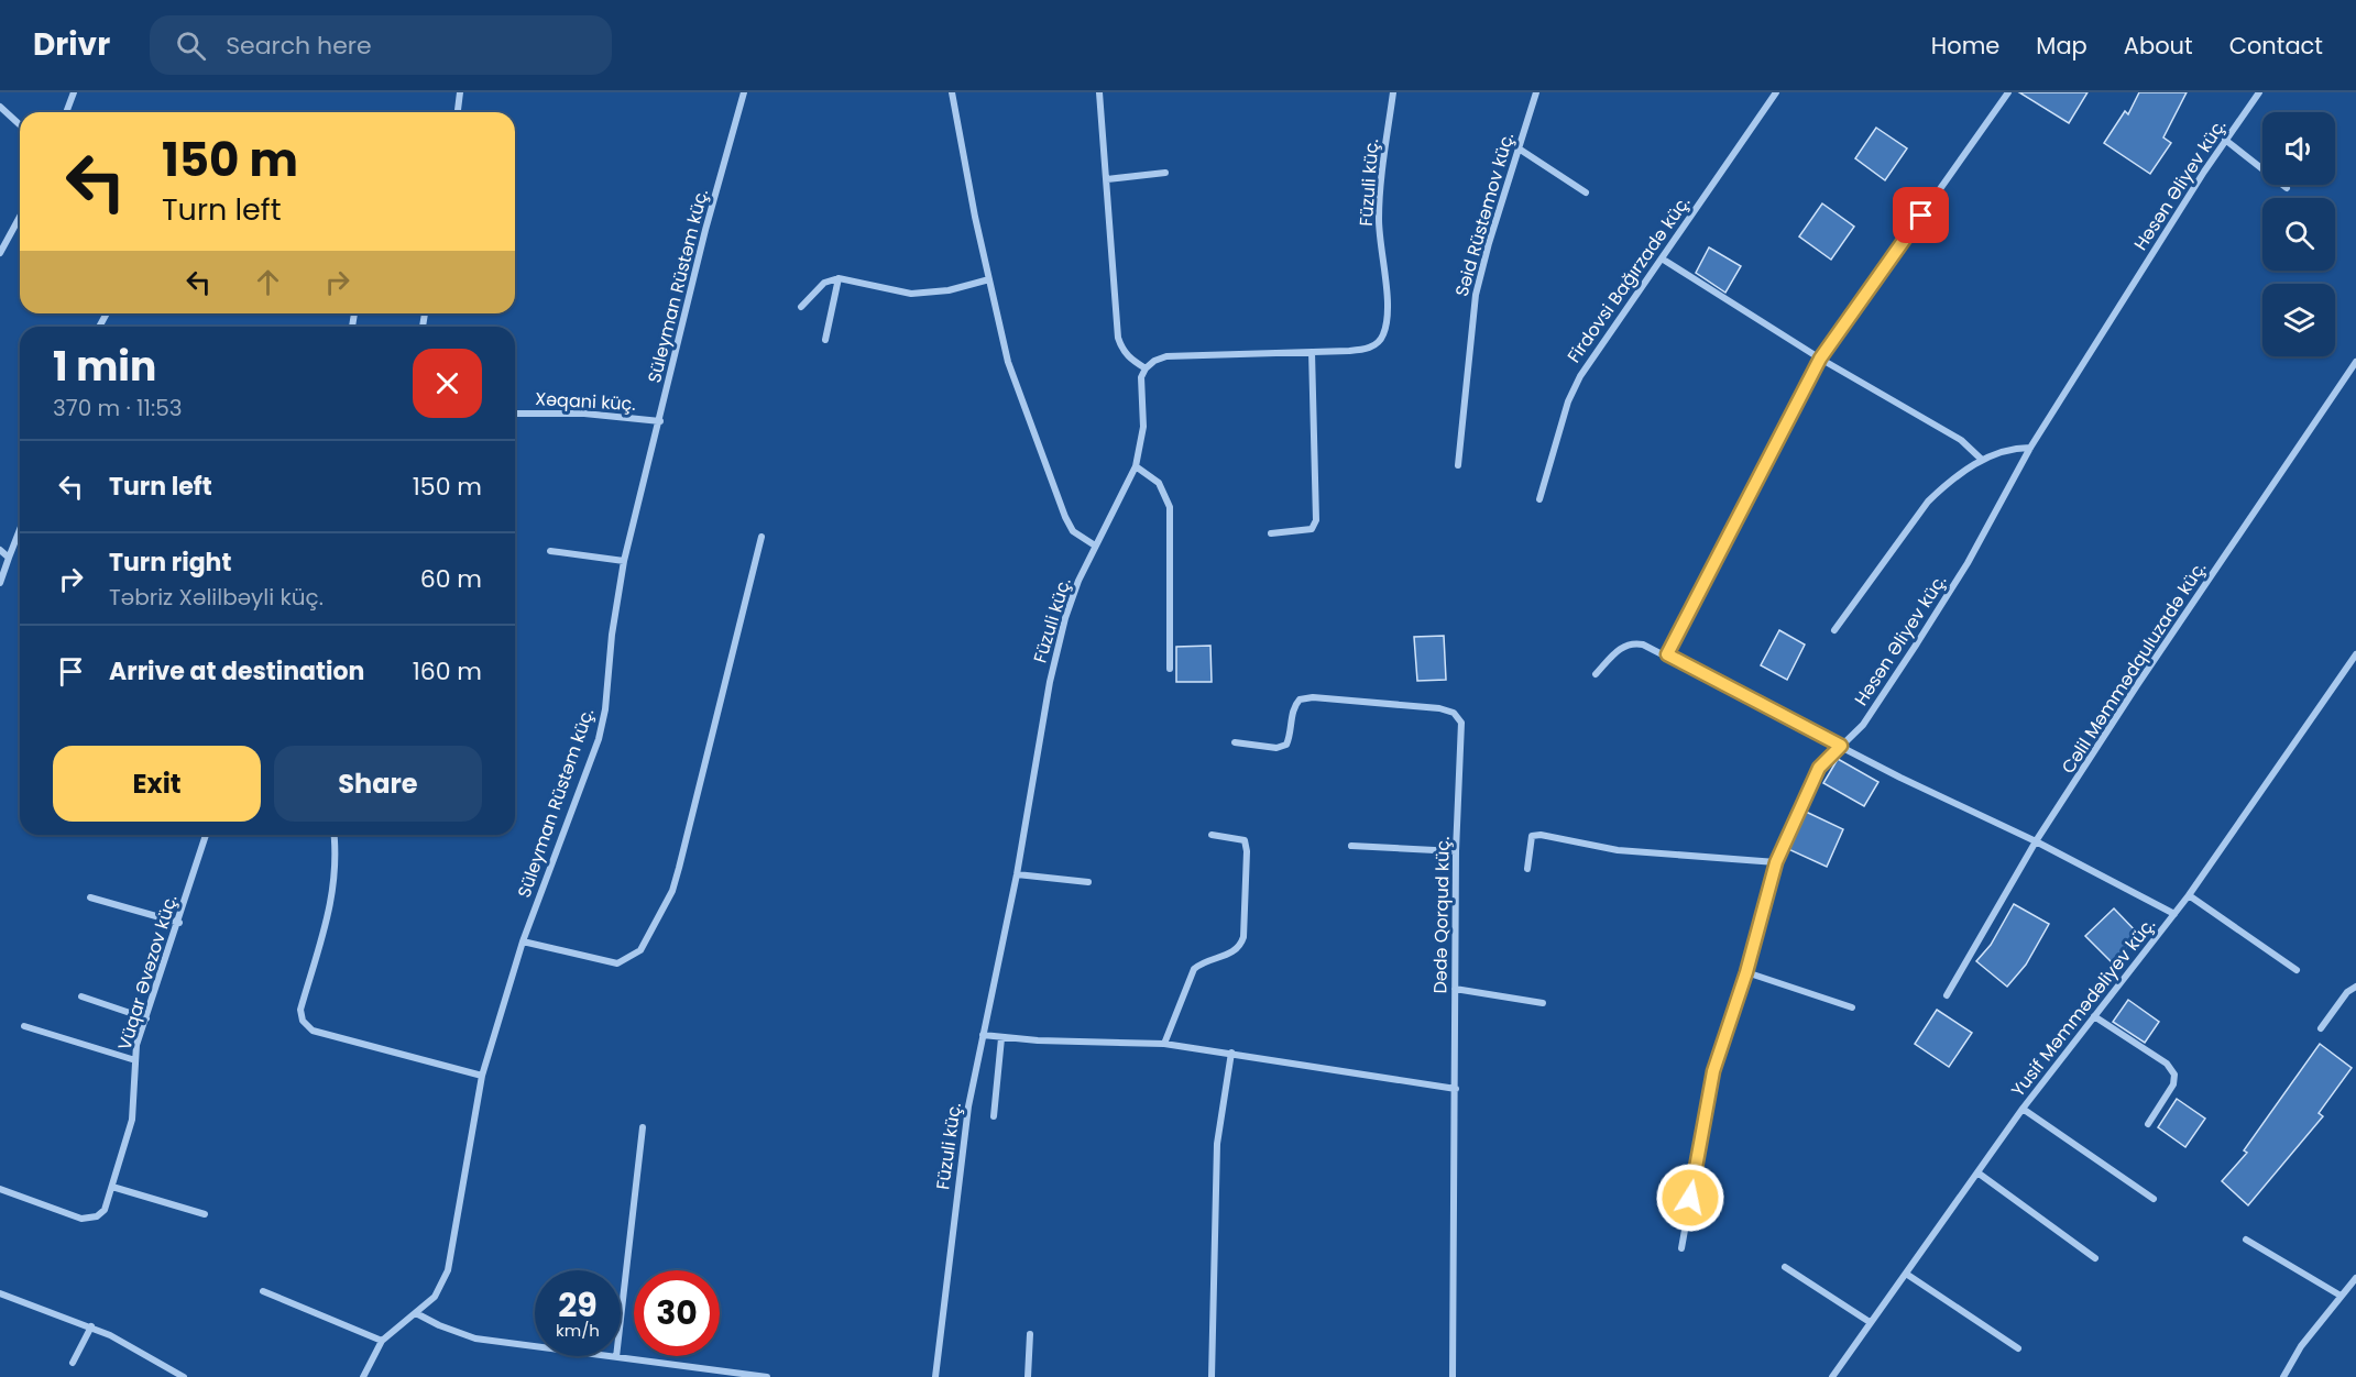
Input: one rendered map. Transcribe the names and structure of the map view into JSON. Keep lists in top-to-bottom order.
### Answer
{
  "streets": {
    "street": [
      "Füzuli küç.",
      "Həsən Əliyev küç.",
      "Səid Rüstəmov küç.",
      "Firdovsi Bağırzadə küç.",
      "Süleyman Rüstəm küç.",
      "Xəqani küç.",
      "Cəlil Məmmədquluzadə küç.",
      "Dədə Qorqud küç.",
      "Vüqar Əvəzov küç.",
      "Yusif Məmmədəliyev küç."
    ]
  },
  "crossings": [
    ["Süleyman Rüstəm küç.", "Xəqani küç."]
  ],
  "page": {
    "header": "Drivr",
    "search": "Search here",
    "nav": [
      "Home",
      "Map",
      "About",
      "Contact"
    ],
    "turn": ["150 m", "Turn left"],
    "heading": ["1 min", "370 m · 11:53"],
    "list": [
      {
        "name": "Turn left",
        "value": "150 m"
      },
      {
        "name": "Turn right",
        "note": "Təbriz Xəlilbəyli küç.",
        "value": "60 m"
      },
      {
        "name": "Arrive at destination",
        "value": "160 m"
      }
    ],
    "buttons": ["Exit", "Share"],
    "speed": "29 km/h",
    "limit": "30"
  }
}
